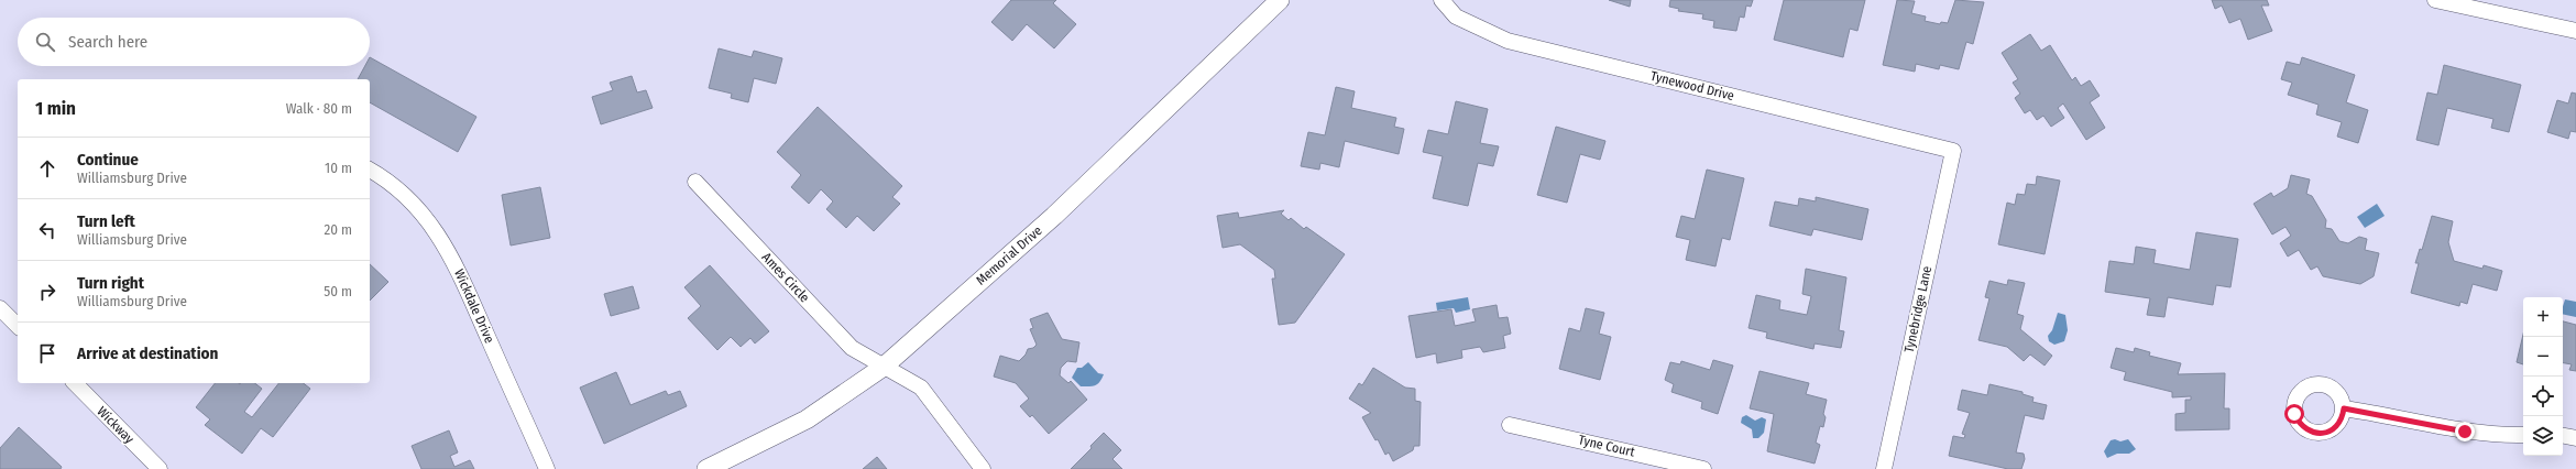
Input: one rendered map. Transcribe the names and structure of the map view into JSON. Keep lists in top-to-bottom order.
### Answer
{
  "streets": {
    "street": [
      "Tynewood Drive",
      "Memorial Drive",
      "Ames Circle",
      "Wickdale Drive",
      "Tynebridge Lane",
      "Wickway",
      "Tyne Court"
    ]
  },
  "crossings": [
    ["Tynewood Drive", "Tynebridge Lane"],
    ["Memorial Drive", "Ames Circle"]
  ],
  "page": {
    "search": "Search here",
    "heading": ["1 min", "Walk · 80 m"],
    "list": [
      ["Continue", "Williamsburg Drive", "10 m"],
      ["Turn left", "Williamsburg Drive", "20 m"],
      ["Turn right", "Williamsburg Drive", "50 m"],
      "Arrive at destination"
    ],
    "map_buttons": ["+", "−"]
  }
}
